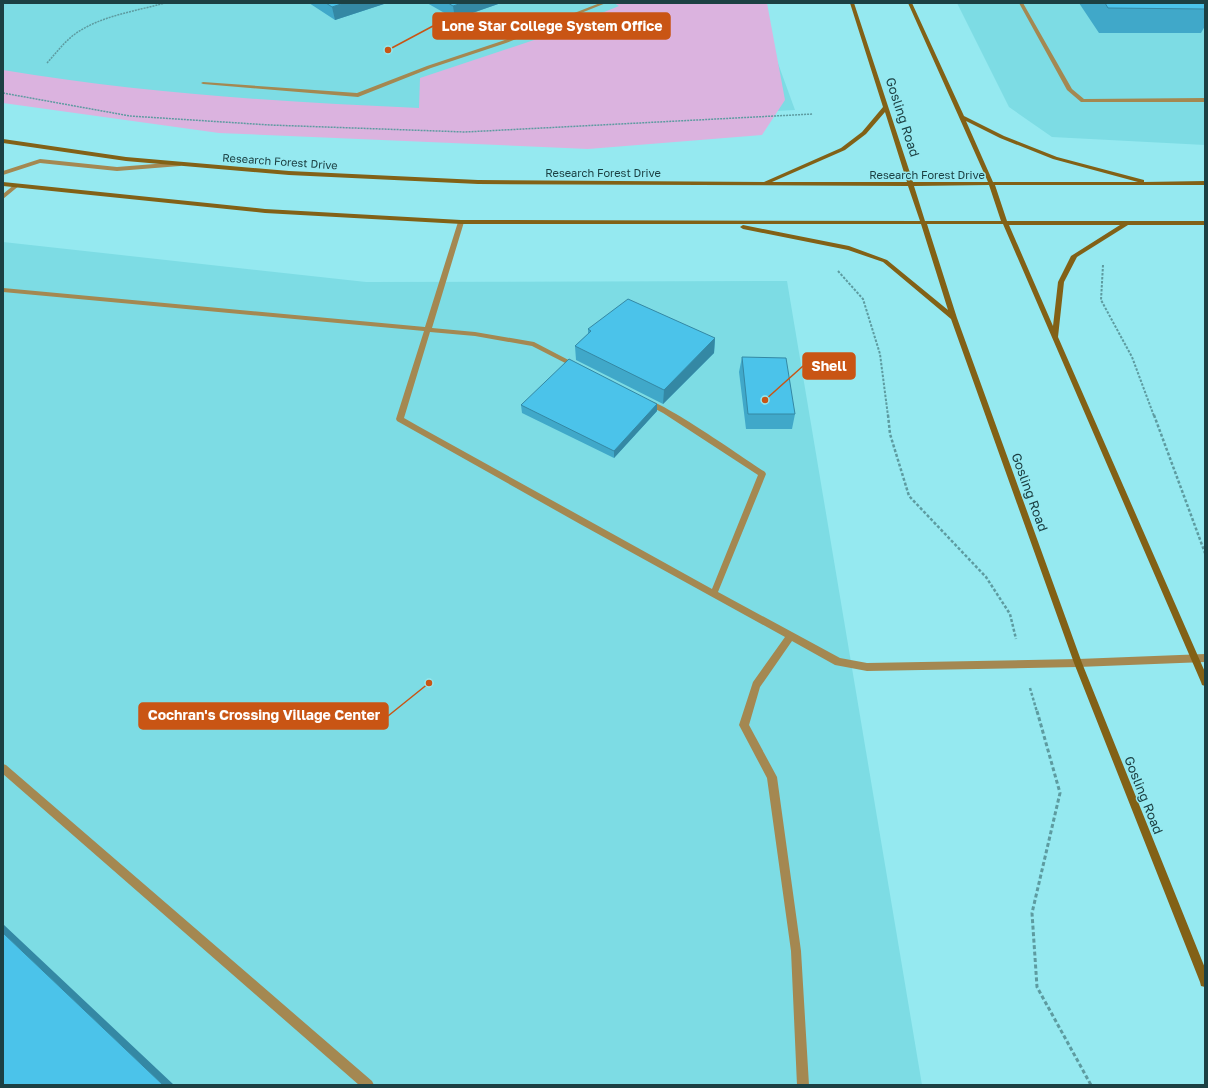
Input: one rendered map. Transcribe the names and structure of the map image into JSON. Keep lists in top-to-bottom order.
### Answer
{
  "streets": {
    "main road": ["Gosling Road", "Research Forest Drive"]
  },
  "crossings": [
    ["Gosling Road", "Research Forest Drive"]
  ],
  "places": ["Lone Star College System Office", "Shell", "Cochran's Crossing Village Center"]
}
